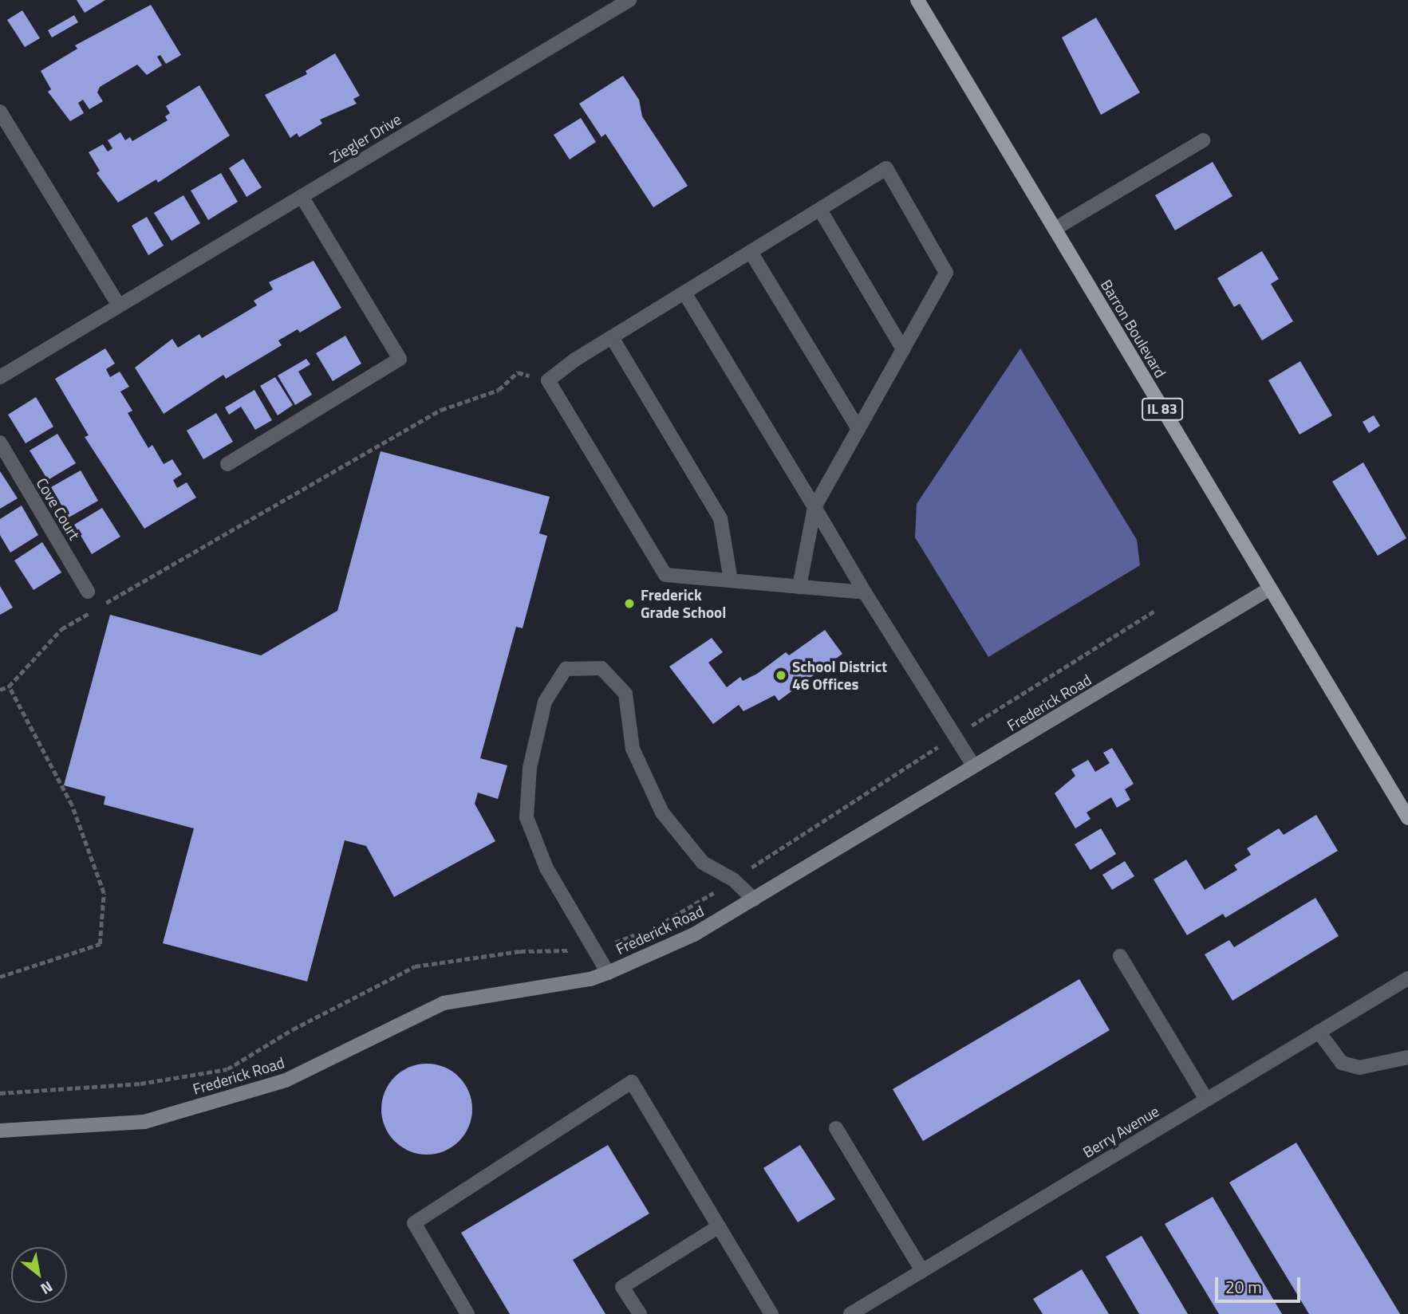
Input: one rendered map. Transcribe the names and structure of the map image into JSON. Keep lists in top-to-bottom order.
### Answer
{
  "streets": {
    "main road": ["Barron Boulevard", "IL 83"],
    "street": [
      "Ziegler Drive",
      "Cove Court",
      "Frederick Road",
      "Berry Avenue"
    ]
  },
  "crossings": [
    ["Barron Boulevard", "Frederick Road"]
  ],
  "places": ["Frederick Grade School", "School District 46 Offices"],
  "scale_bar": "20 m",
  "north": "bottom right"
}
